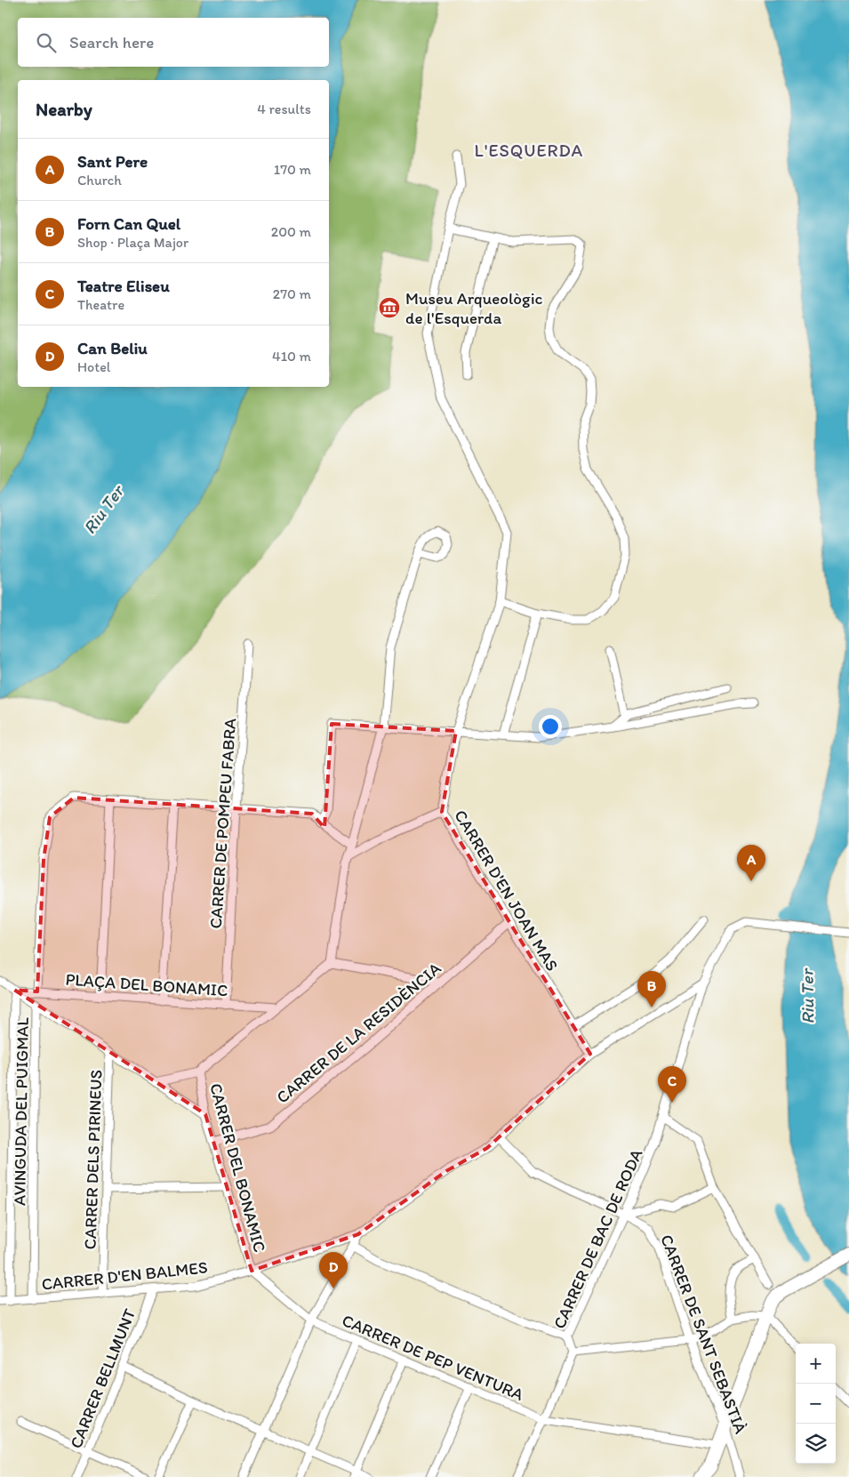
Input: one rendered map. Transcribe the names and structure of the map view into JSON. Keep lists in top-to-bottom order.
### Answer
{
  "streets": {
    "street": [
      "CARRER DE POMPEU FABRA",
      "CARRER D'EN JOAN MAS",
      "PLAÇA DEL BONAMIC",
      "CARRER DE LA RESIDÈNCIA",
      "AVINGUDA DEL PUIGMAL",
      "CARRER DELS PIRINEUS",
      "CARRER DEL BONAMIC",
      "CARRER DE BAC DE RODA",
      "CARRER D'EN BALMES",
      "CARRER DE SANT SEBASTIÀ",
      "CARRER DE PEP VENTURA",
      "CARRER BELLMUNT"
    ]
  },
  "crossings": [
    ["CARRER DE POMPEU FABRA", "PLAÇA DEL BONAMIC"],
    ["CARRER D'EN JOAN MAS", "CARRER DE LA RESIDÈNCIA"],
    ["CARRER D'EN JOAN MAS", "CARRER D'EN BALMES"],
    ["PLAÇA DEL BONAMIC", "AVINGUDA DEL PUIGMAL"],
    ["PLAÇA DEL BONAMIC", "CARRER DEL BONAMIC"],
    ["CARRER DE LA RESIDÈNCIA", "CARRER DEL BONAMIC"],
    ["AVINGUDA DEL PUIGMAL", "CARRER D'EN BALMES"],
    ["CARRER DELS PIRINEUS", "CARRER D'EN BALMES"],
    ["CARRER DEL BONAMIC", "CARRER D'EN BALMES"],
    ["CARRER DEL BONAMIC", "CARRER DE PEP VENTURA"],
    ["CARRER DE BAC DE RODA", "CARRER D'EN BALMES"],
    ["CARRER DE BAC DE RODA", "CARRER DE SANT SEBASTIÀ"],
    ["CARRER DE BAC DE RODA", "CARRER DE PEP VENTURA"],
    ["CARRER D'EN BALMES", "CARRER DE SANT SEBASTIÀ"],
    ["CARRER D'EN BALMES", "CARRER DE PEP VENTURA"],
    ["CARRER D'EN BALMES", "CARRER BELLMUNT"]
  ],
  "districts": ["L'ESQUERDA"],
  "water": ["Riu Ter"],
  "places": {
    "museum": ["Museu Arqueològic de l'Esquerda"]
  },
  "page": {
    "search": "Search here",
    "heading": ["Nearby", "4 results"],
    "list": [
      {
        "mark": "A",
        "name": "Sant Pere",
        "note": "Church",
        "value": "170 m"
      },
      {
        "mark": "B",
        "name": "Forn Can Quel",
        "note": "Shop · Plaça Major",
        "value": "200 m"
      },
      {
        "mark": "C",
        "name": "Teatre Eliseu",
        "note": "Theatre",
        "value": "270 m"
      },
      {
        "mark": "D",
        "name": "Can Beliu",
        "note": "Hotel",
        "value": "410 m"
      }
    ],
    "pins": [
      "A",
      "B",
      "C",
      "D"
    ],
    "map_buttons": ["+", "−"]
  }
}
